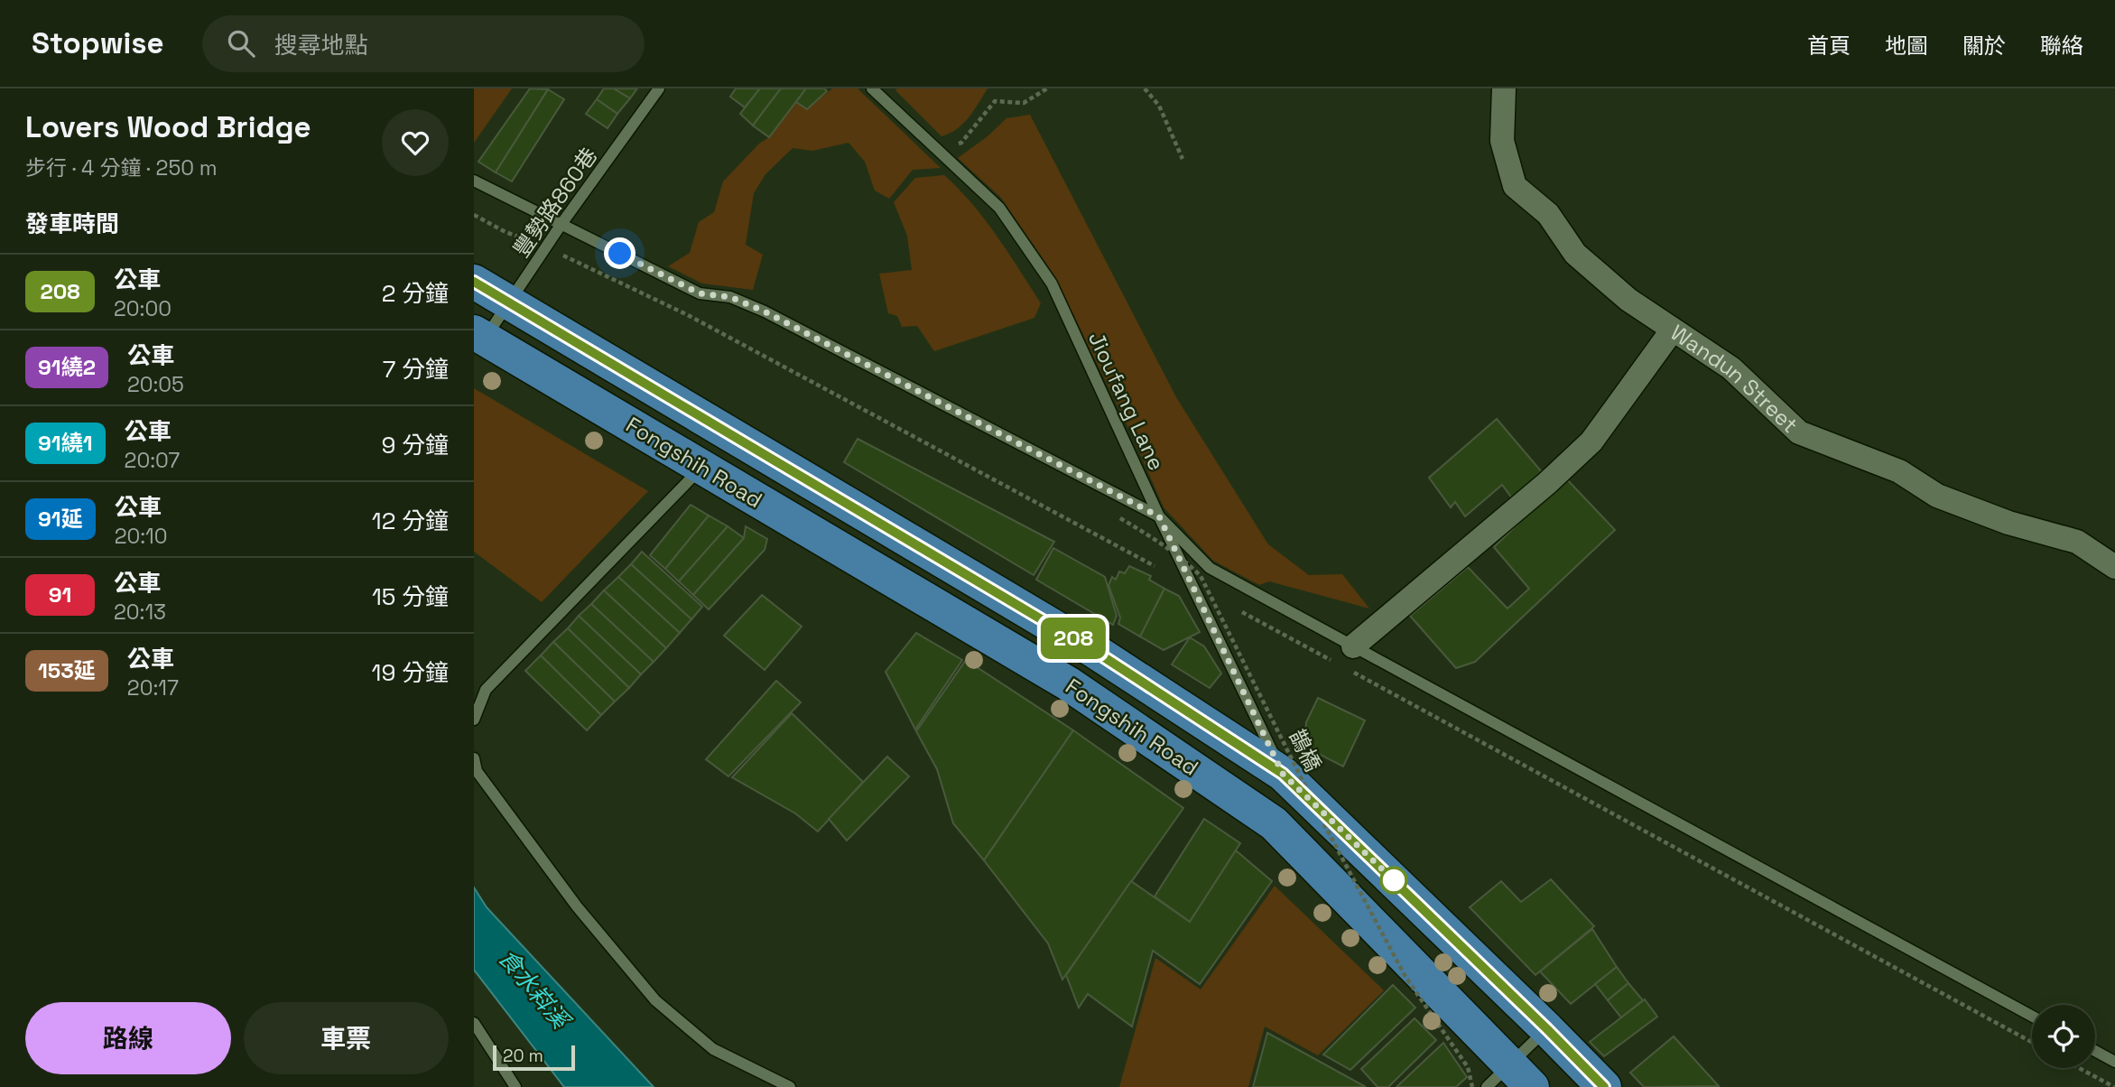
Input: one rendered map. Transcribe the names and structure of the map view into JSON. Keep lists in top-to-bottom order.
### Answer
{
  "streets": {
    "main road": ["Fongshih Road"],
    "street": ["Wandun Street"],
    "lane": ["豐勢路860巷", "Jioufang Lane"],
    "path": ["鵲橋"]
  },
  "crossings": [
    ["豐勢路860巷", "Fongshih Road"],
    ["Jioufang Lane", "Fongshih Road"]
  ],
  "water": ["食水嵙溪"],
  "lines": ["bus line 208"],
  "scale_bar": "20 m",
  "page": {
    "header": "Stopwise",
    "search": "搜尋地點",
    "nav": [
      "首頁",
      "地圖",
      "關於",
      "聯絡"
    ],
    "heading": [
      ["Lovers Wood Bridge", "步行 · 4 分鐘 · 250 m"],
      "發車時間"
    ],
    "on_map": "208",
    "list": [
      {
        "mark": "208",
        "name": "公車",
        "note": "20:00",
        "value": "2 分鐘"
      },
      {
        "mark": "91繞2",
        "name": "公車",
        "note": "20:05",
        "value": "7 分鐘"
      },
      {
        "mark": "91繞1",
        "name": "公車",
        "note": "20:07",
        "value": "9 分鐘"
      },
      {
        "mark": "91延",
        "name": "公車",
        "note": "20:10",
        "value": "12 分鐘"
      },
      {
        "mark": "91",
        "name": "公車",
        "note": "20:13",
        "value": "15 分鐘"
      },
      {
        "mark": "153延",
        "name": "公車",
        "note": "20:17",
        "value": "19 分鐘"
      }
    ],
    "buttons": ["路線", "車票"],
    "scale": "20 m"
  }
}
